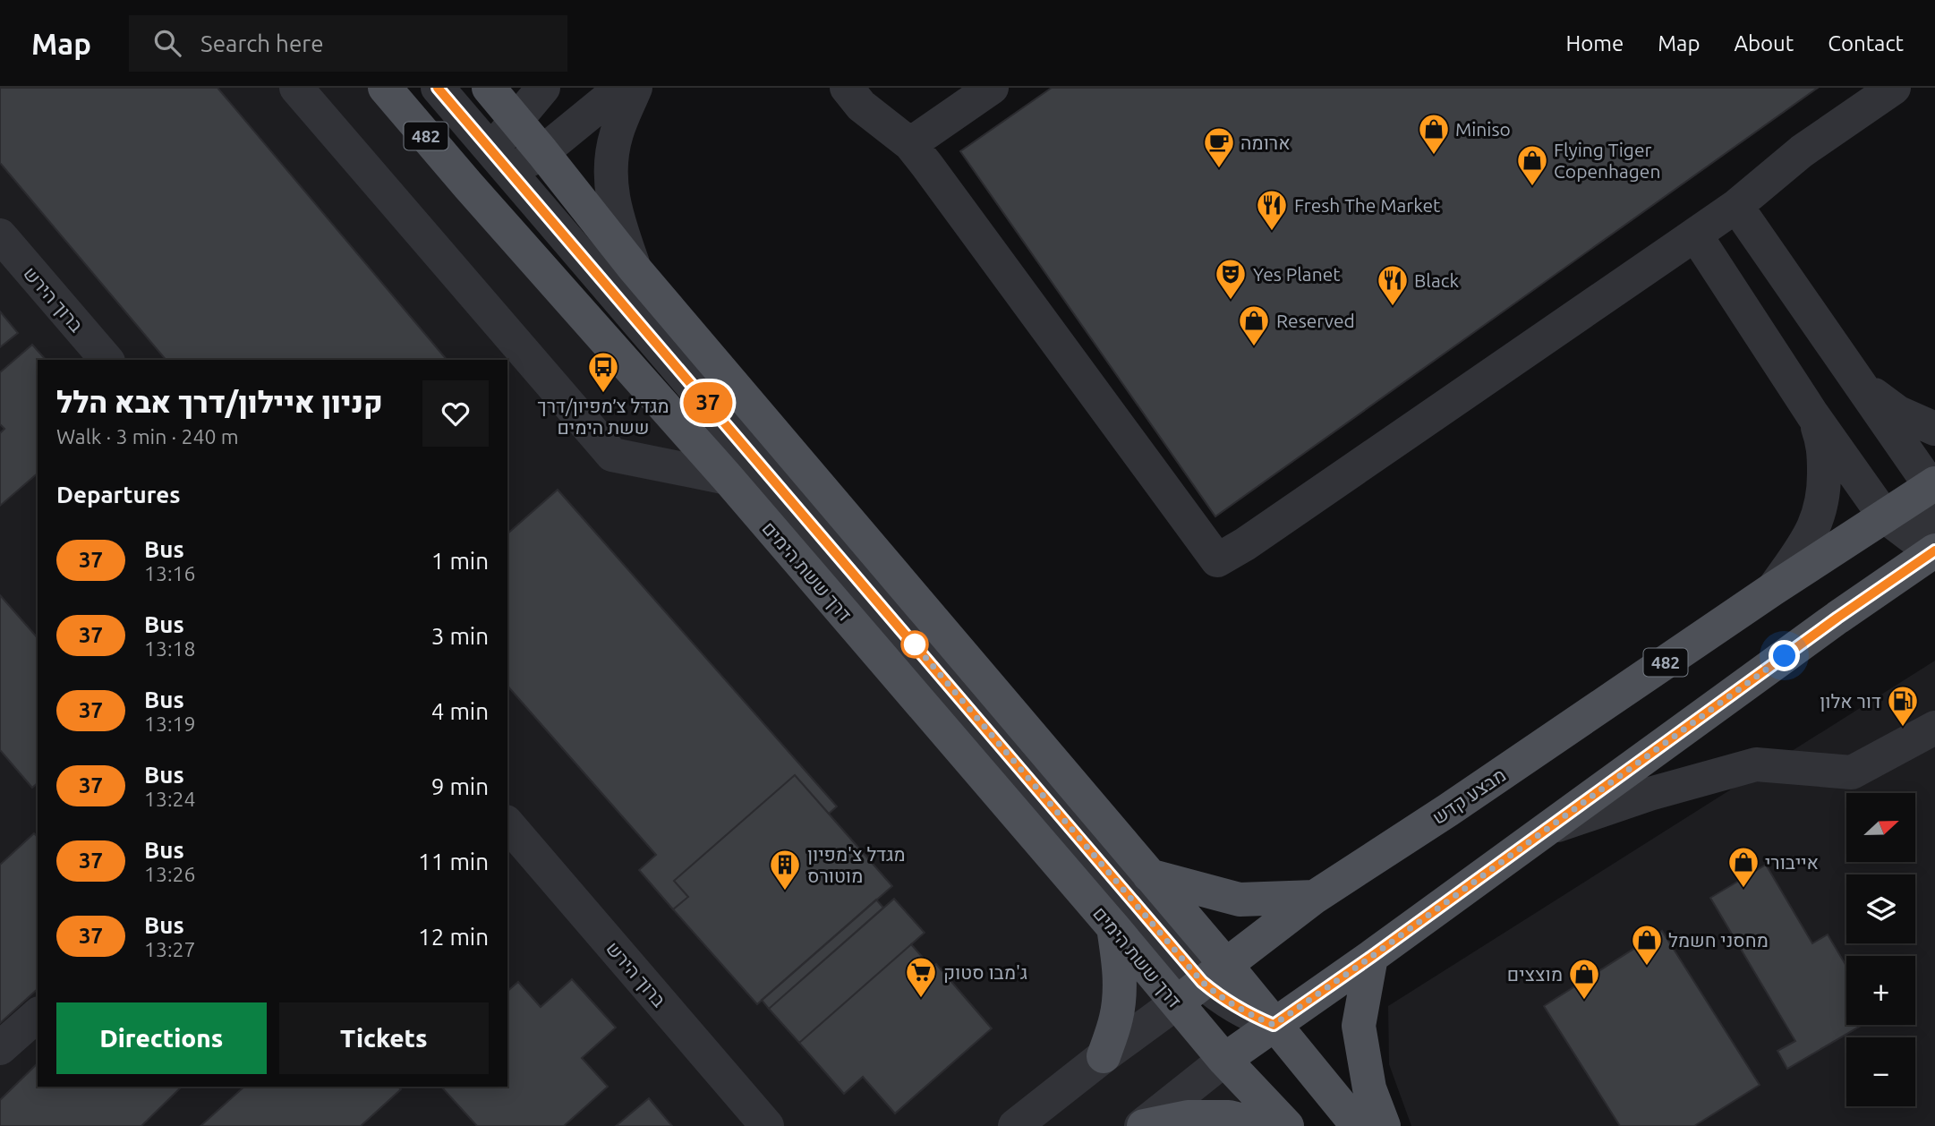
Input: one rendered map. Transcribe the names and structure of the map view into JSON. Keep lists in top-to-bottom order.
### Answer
{
  "streets": {
    "main road": ["482", "דרך ששת הימים", "מבצע קדש"],
    "street": ["ברוך הירש"]
  },
  "crossings": [
    ["482", "דרך ששת הימים"],
    ["דרך ששת הימים", "מבצע קדש"]
  ],
  "places": {
    "shop": [
      "Miniso",
      "Flying Tiger Copenhagen",
      "Reserved",
      "אייבורי",
      "מחסני חשמל",
      "מוצצים"
    ],
    "cafe": ["ארומה"],
    "restaurant": ["Fresh The Market", "Black"],
    "theatre": ["Yes Planet"],
    "bus stop": ["מגדל צ׳מפיון/דרך ששת הימים"],
    "fuel station": ["דור אלון"],
    "building": ["מגדל צ'מפיון מוטורס"],
    "supermarket": ["ג'מבו סטוק"]
  },
  "lines": ["bus line 37"],
  "north": "right",
  "page": {
    "header": "Map",
    "search": "Search here",
    "nav": [
      "Home",
      "Map",
      "About",
      "Contact"
    ],
    "on_map": "37",
    "heading": [
      ["קניון איילון/דרך אבא הלל", "Walk · 3 min · 240 m"],
      "Departures"
    ],
    "list": [
      {
        "mark": "37",
        "name": "Bus",
        "note": "13:16",
        "value": "1 min"
      },
      {
        "mark": "37",
        "name": "Bus",
        "note": "13:18",
        "value": "3 min"
      },
      {
        "mark": "37",
        "name": "Bus",
        "note": "13:19",
        "value": "4 min"
      },
      {
        "mark": "37",
        "name": "Bus",
        "note": "13:24",
        "value": "9 min"
      },
      {
        "mark": "37",
        "name": "Bus",
        "note": "13:26",
        "value": "11 min"
      },
      {
        "mark": "37",
        "name": "Bus",
        "note": "13:27",
        "value": "12 min"
      }
    ],
    "map_buttons": ["+", "−"],
    "buttons": ["Directions", "Tickets"]
  }
}
